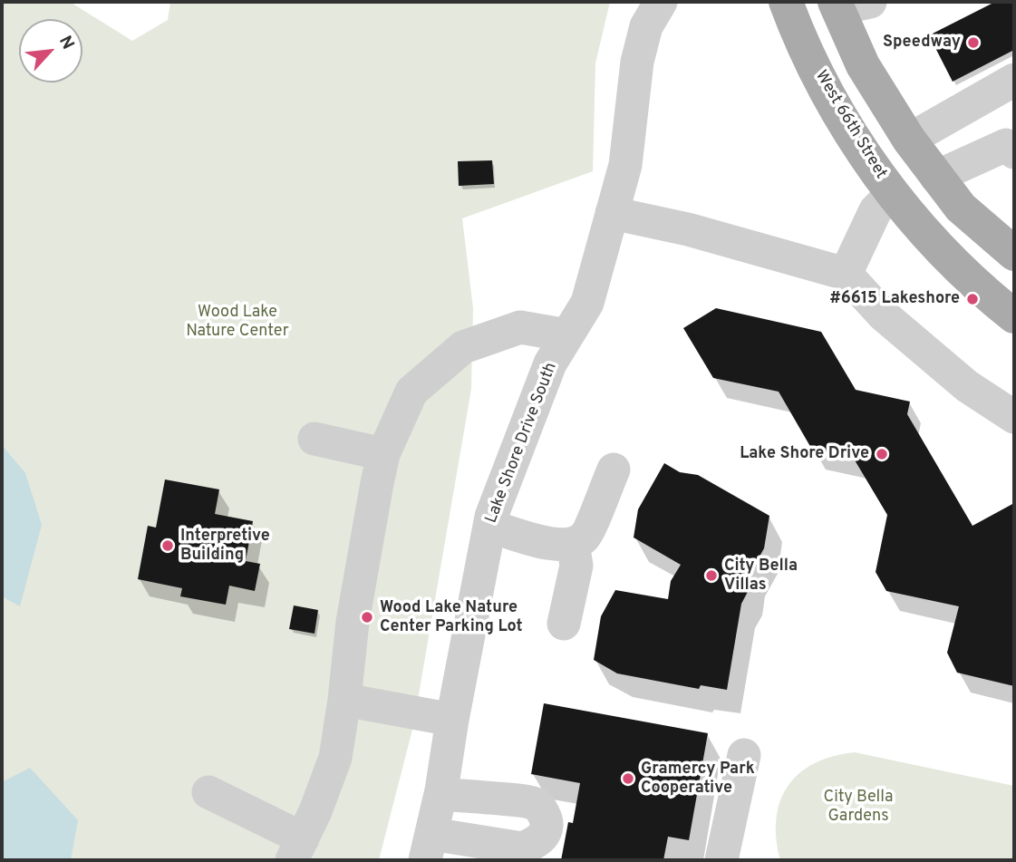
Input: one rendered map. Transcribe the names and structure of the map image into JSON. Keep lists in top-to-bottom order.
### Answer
{
  "streets": {
    "main road": ["West 66th Street"],
    "street": ["Lake Shore Drive South"]
  },
  "parks": ["Wood Lake Nature Center", "City Bella Gardens"],
  "places": [
    "Speedway",
    "#6615 Lakeshore",
    "Lake Shore Drive",
    "Interpretive Building",
    "City Bella Villas",
    "Wood Lake Nature Center Parking Lot",
    "Gramercy Park Cooperative"
  ],
  "north": "top right"
}
